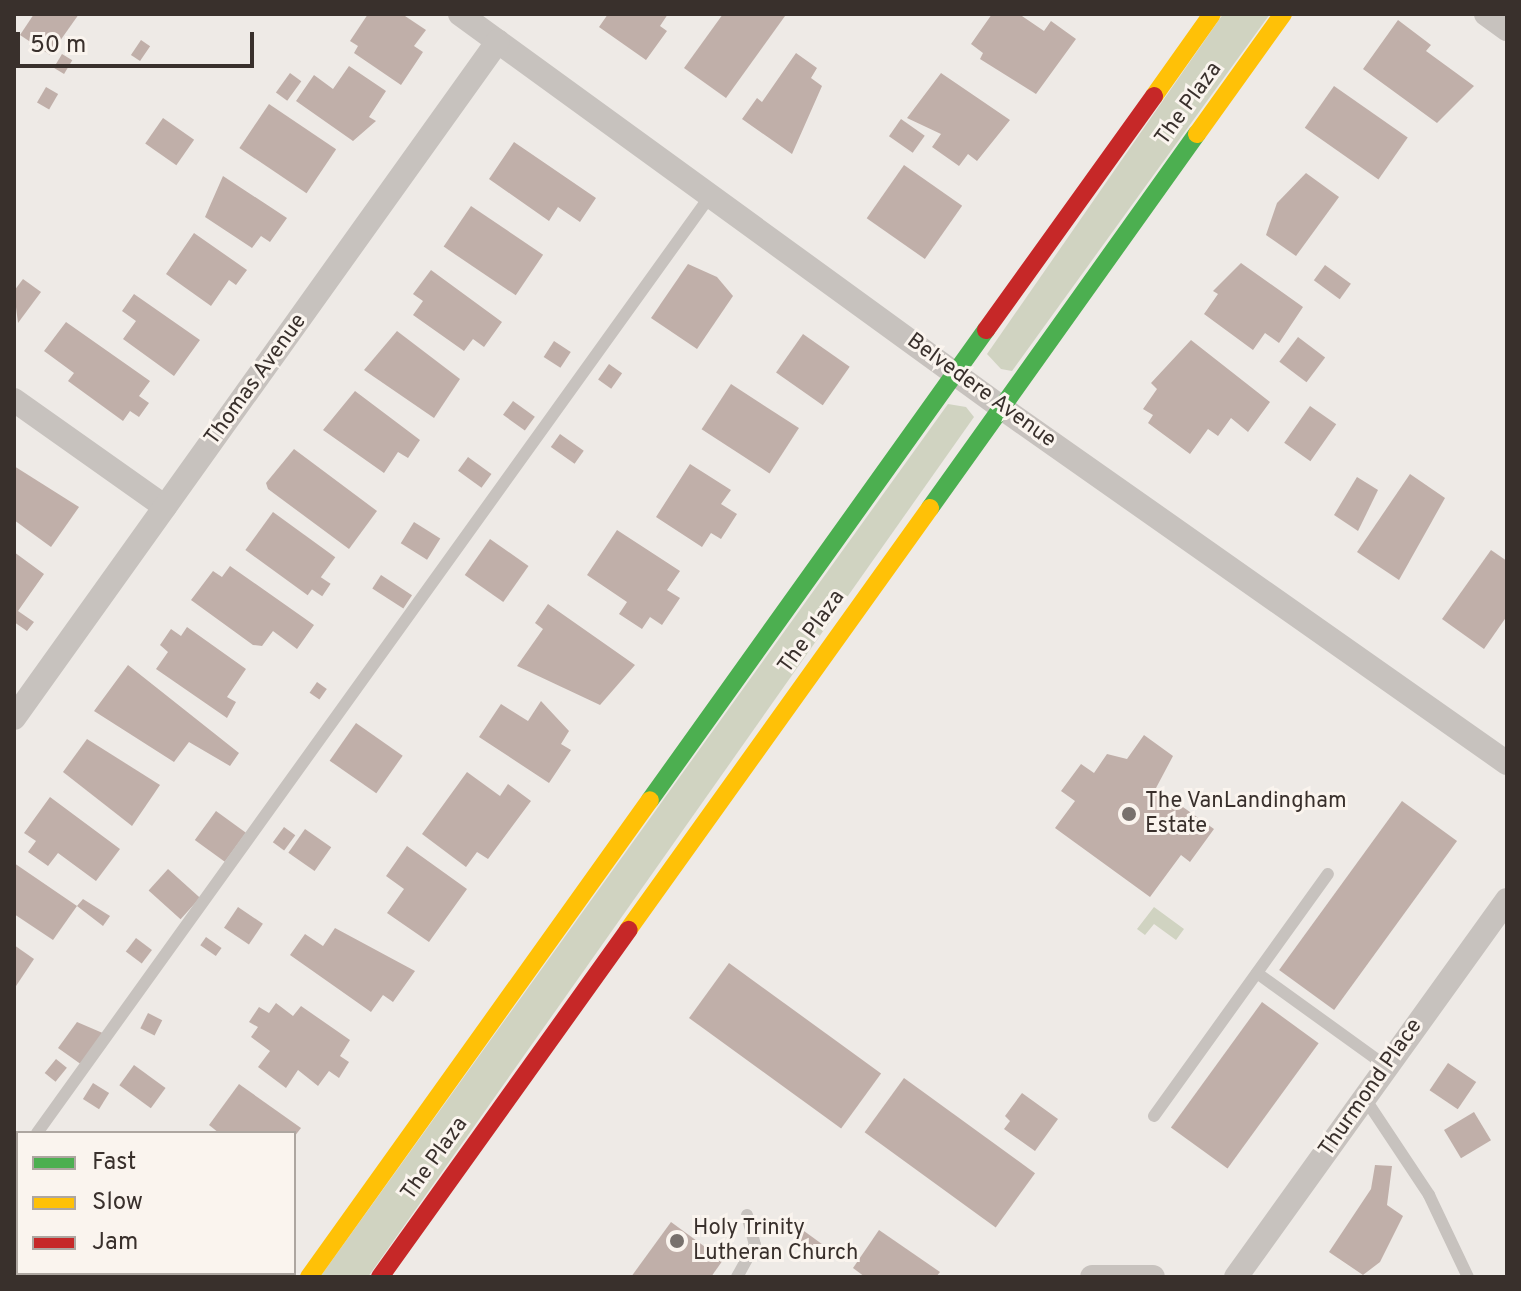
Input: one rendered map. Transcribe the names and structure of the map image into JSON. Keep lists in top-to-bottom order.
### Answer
{
  "streets": {
    "main road": ["The Plaza"],
    "street": ["Thomas Avenue", "Belvedere Avenue", "Thurmond Place"]
  },
  "crossings": [
    ["The Plaza", "Belvedere Avenue"],
    ["Thomas Avenue", "Belvedere Avenue"]
  ],
  "places": ["The VanLandingham Estate", "Holy Trinity Lutheran Church"],
  "legend": ["Fast", "Slow", "Jam"],
  "scale_bar": "50 m"
}
